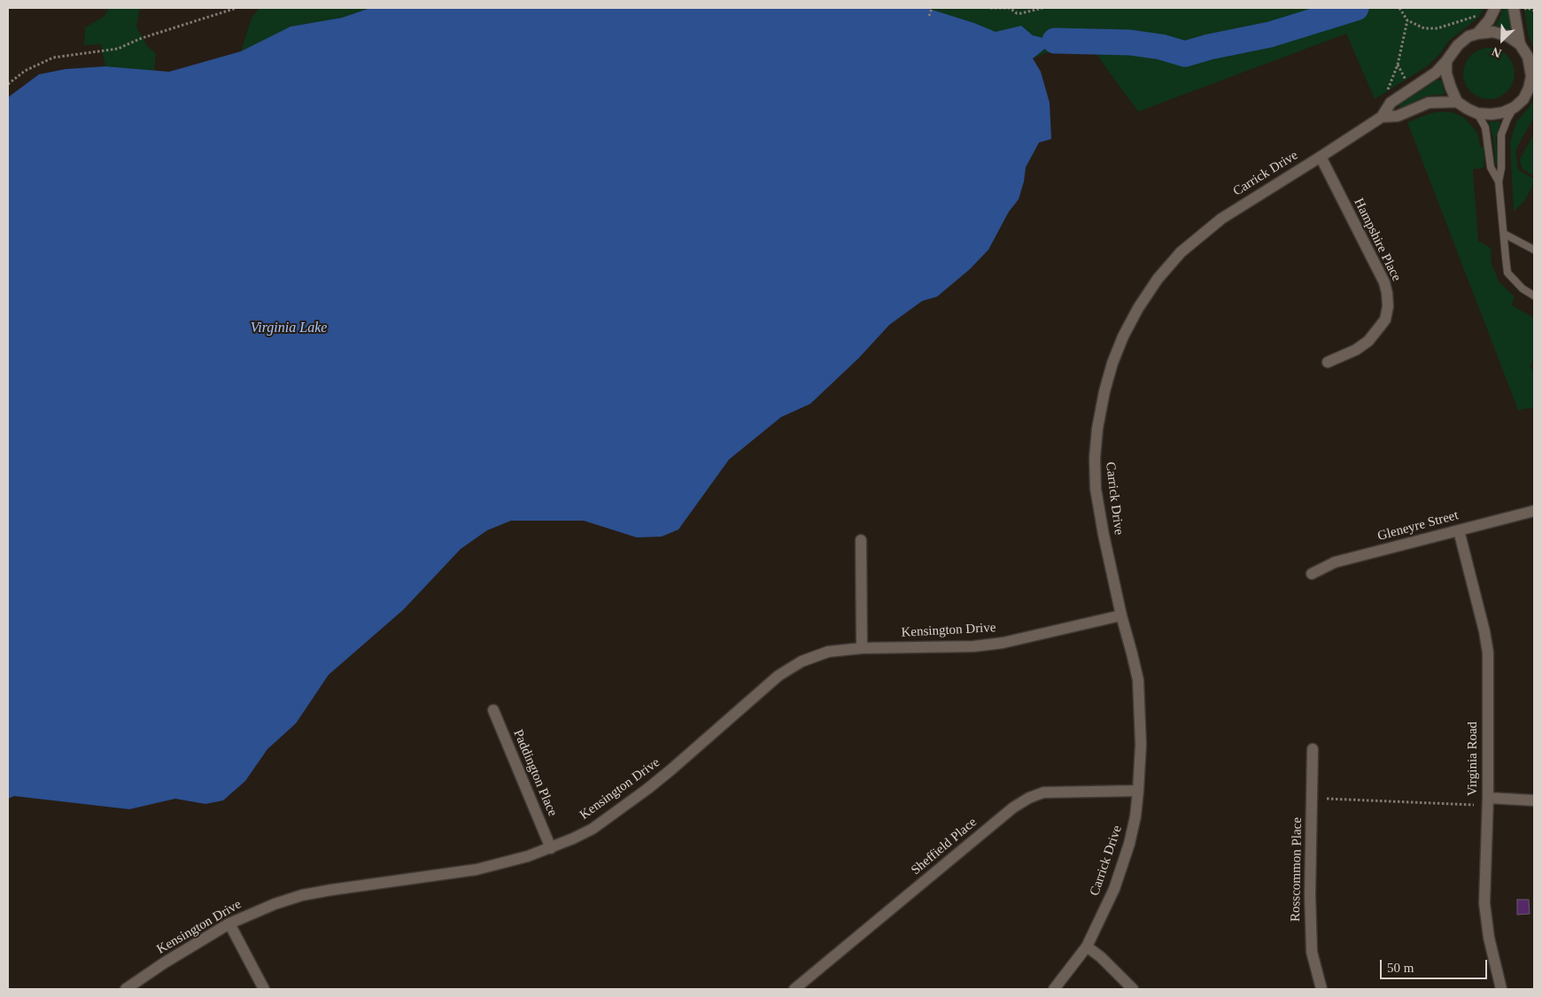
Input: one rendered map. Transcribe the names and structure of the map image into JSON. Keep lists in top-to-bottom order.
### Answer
{
  "streets": {
    "street": [
      "Carrick Drive",
      "Hampshire Place",
      "Gleneyre Street",
      "Kensington Drive",
      "Virginia Road",
      "Paddington Place",
      "Sheffield Place",
      "Rosscommon Place"
    ]
  },
  "crossings": [
    ["Carrick Drive", "Hampshire Place"],
    ["Carrick Drive", "Kensington Drive"],
    ["Carrick Drive", "Sheffield Place"],
    ["Gleneyre Street", "Virginia Road"],
    ["Kensington Drive", "Paddington Place"]
  ],
  "water": ["Virginia Lake"],
  "scale_bar": "50 m",
  "north": "bottom left"
}
